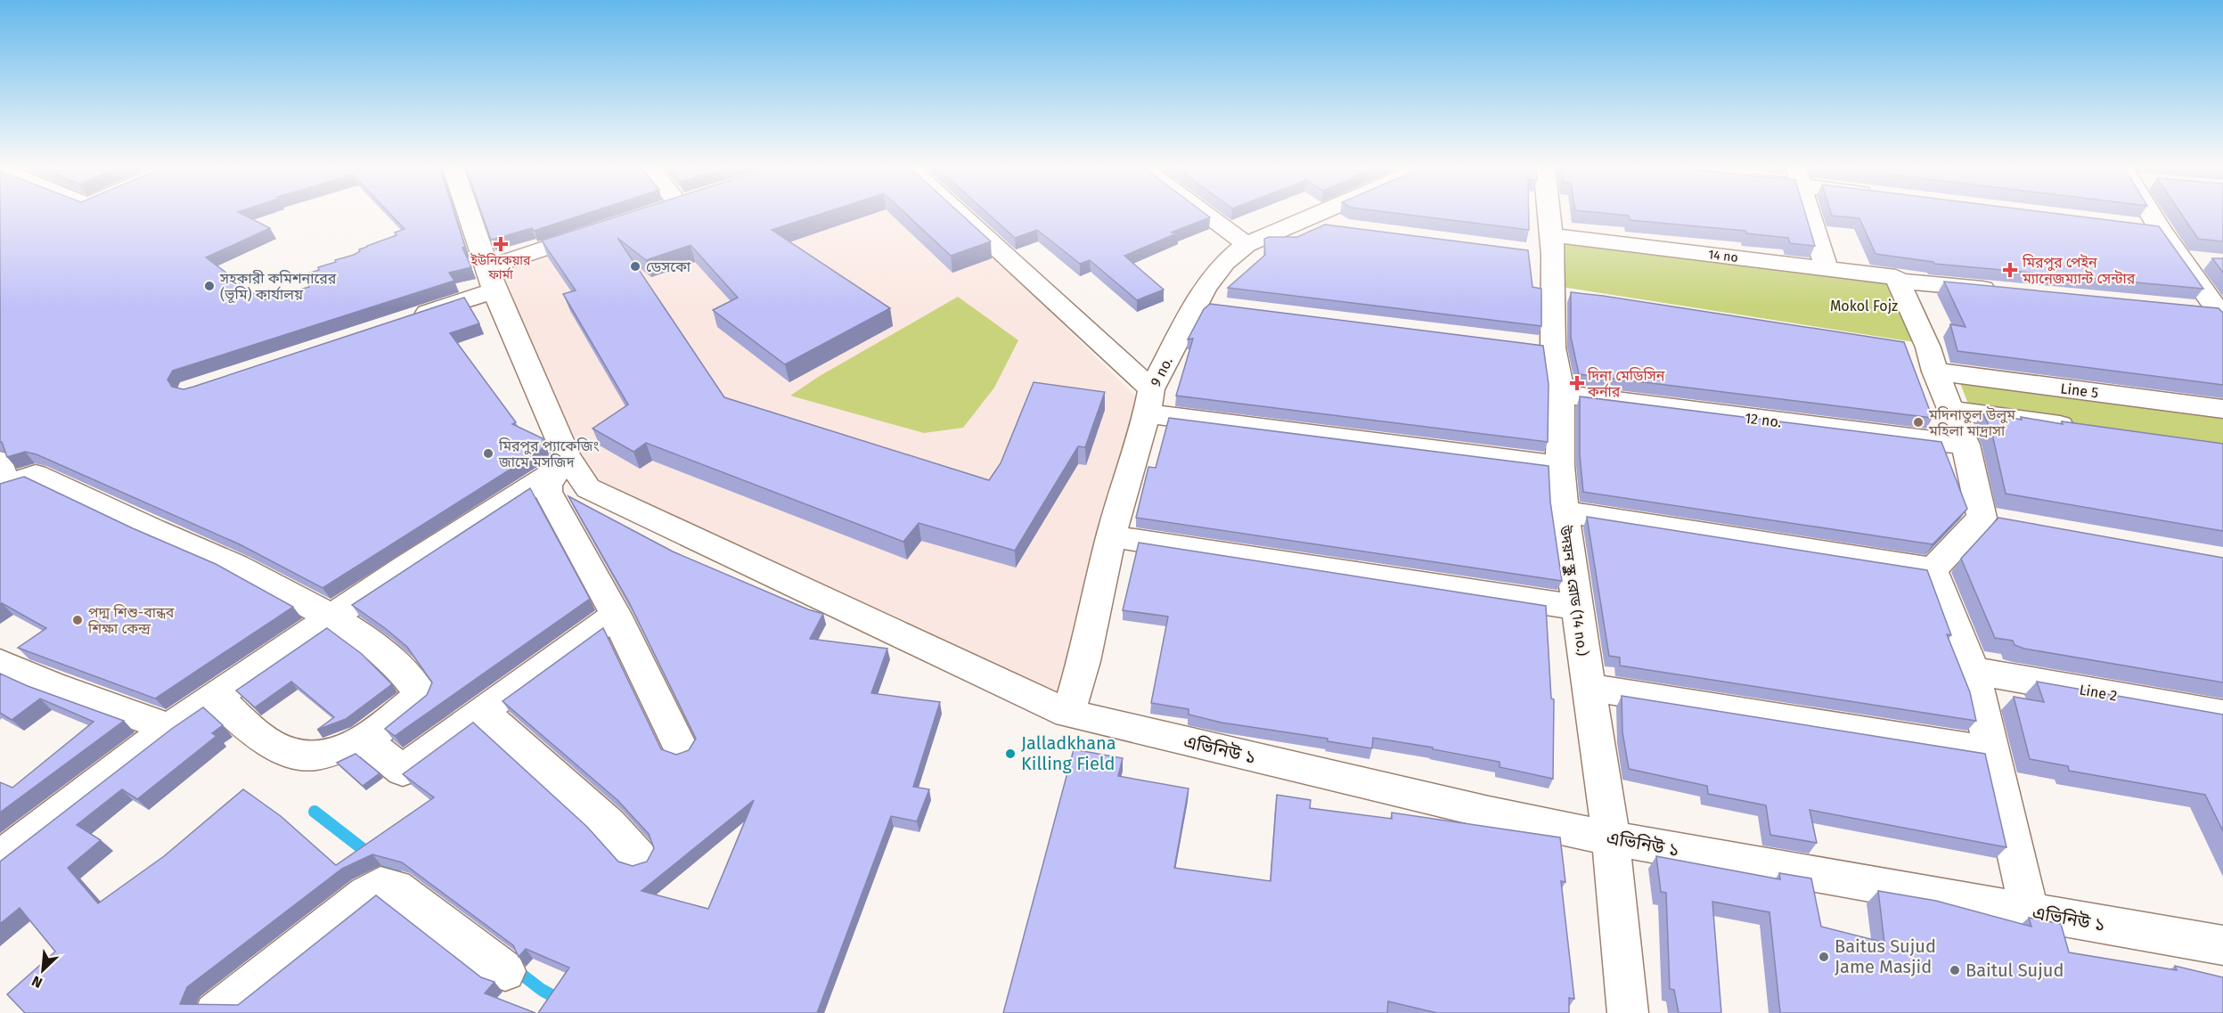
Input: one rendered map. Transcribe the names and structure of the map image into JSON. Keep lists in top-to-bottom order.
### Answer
{
  "streets": {
    "street": [
      "14 no",
      "9 no.",
      "Line 5",
      "12 no.",
      "উদয়ন স্কুল রোড (14 no.)",
      "Line 2",
      "এভিনিউ ১"
    ]
  },
  "crossings": [
    ["14 no", "উদয়ন স্কুল রোড (14 no.)"],
    ["9 no.", "এভিনিউ ১"],
    ["12 no.", "উদয়ন স্কুল রোড (14 no.)"],
    ["উদয়ন স্কুল রোড (14 no.)", "এভিনিউ ১"]
  ],
  "parks": ["Mokol Fojz"],
  "places": {
    "health": ["ইউনিকেয়ার ফার্মা", "মিরপুর পেইন ম্যানেজম্যান্ট সেন্টার", "দিনা মেডিসিন কর্নার"],
    "other": [
      "ডেসকো",
      "সহকারী কমিশনারের (ভূমি) কার্যালয়",
      "মদিনাতুল উলুম মহিলা মাদ্রাসা",
      "মিরপুর প্যাকেজিং জামে মসজিদ",
      "পদ্ম শিশু-বান্ধব শিক্ষা কেন্দ্র",
      "Jalladkhana Killing Field",
      "Baitus Sujud Jame Masjid",
      "Baitul Sujud"
    ]
  },
  "north": "bottom left"
}
